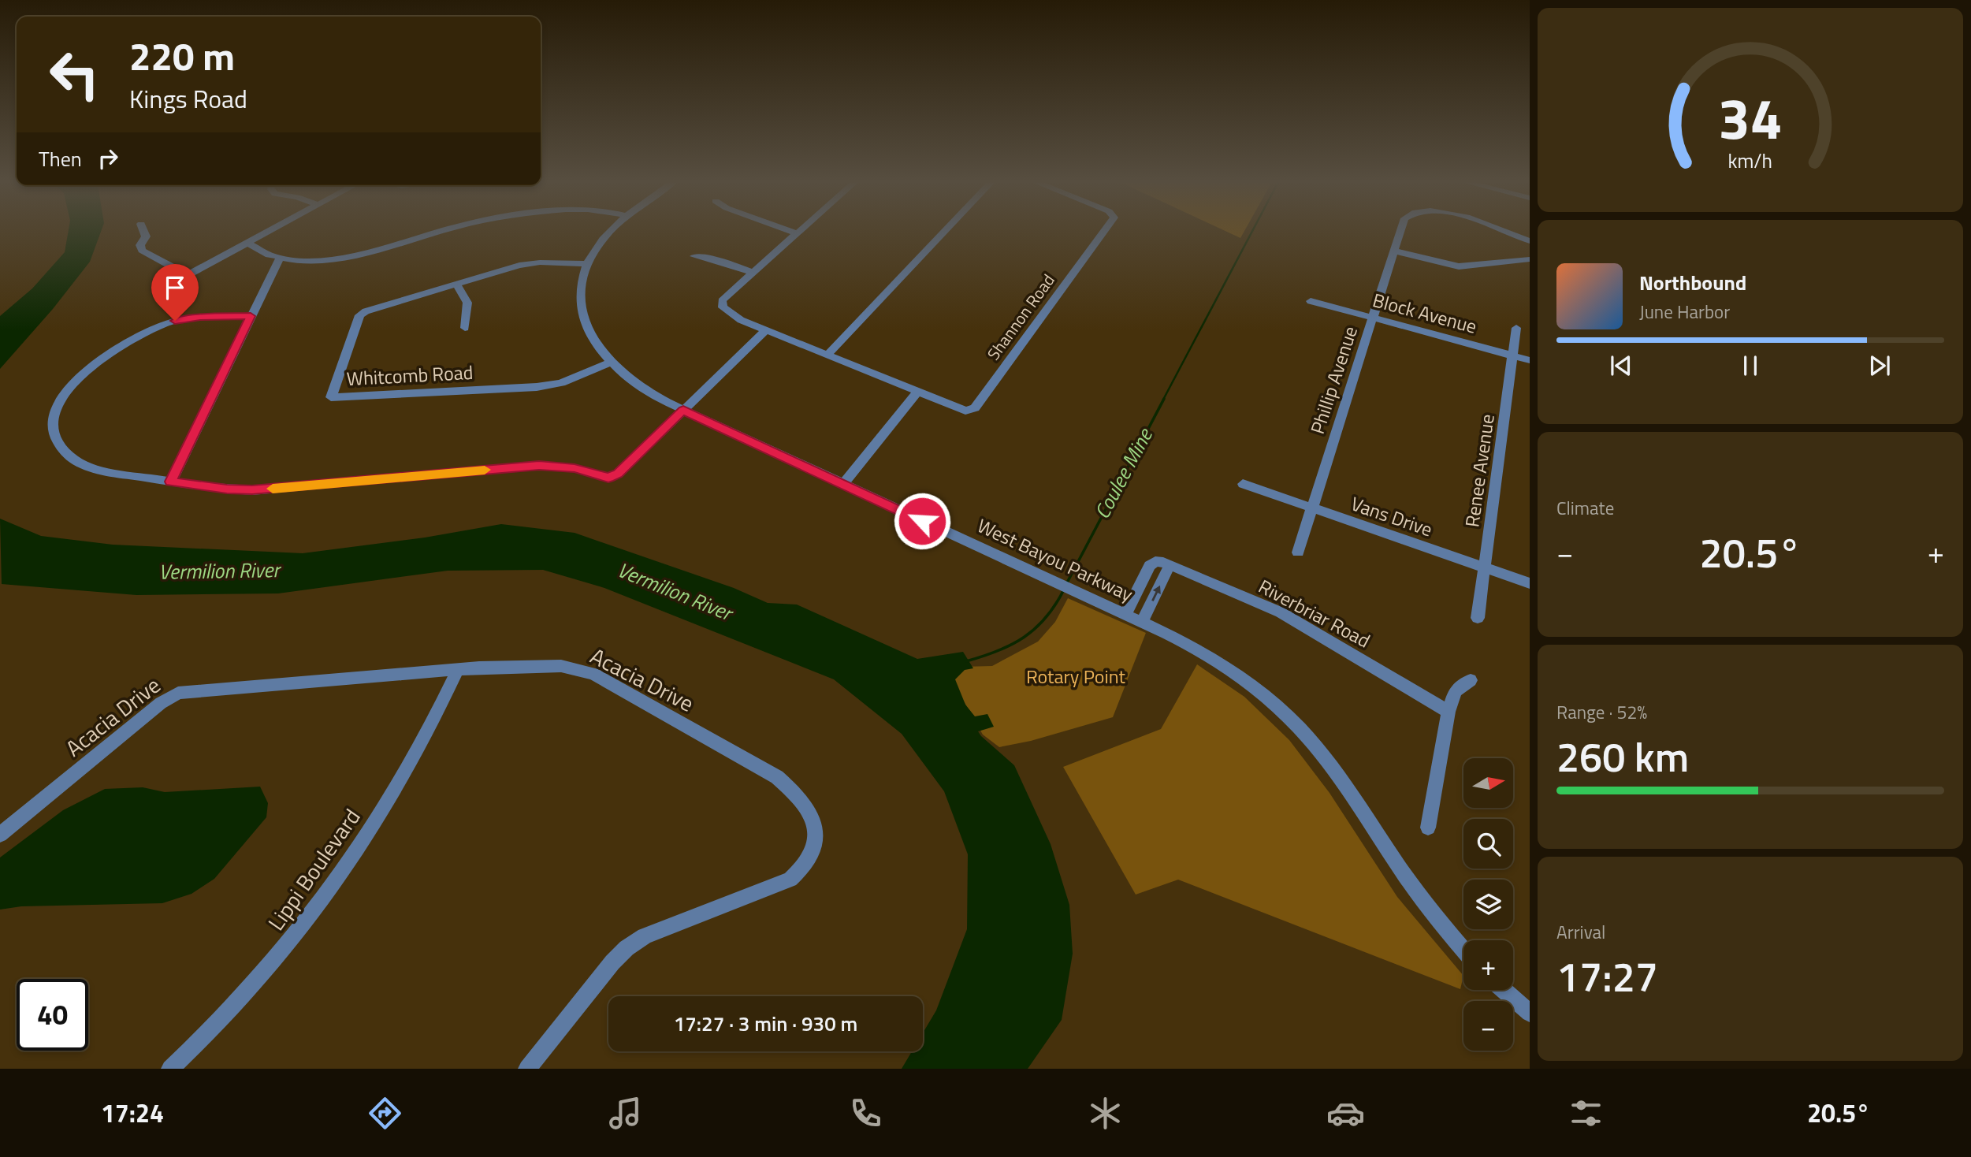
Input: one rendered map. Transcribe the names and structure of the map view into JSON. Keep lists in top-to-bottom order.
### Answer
{
  "streets": {
    "street": [
      "Block Avenue",
      "Shannon Road",
      "Whitcomb Road",
      "Phillip Avenue",
      "Renee Avenue",
      "Vans Drive",
      "West Bayou Parkway",
      "Riverbriar Road",
      "Acacia Drive",
      "Lippi Boulevard"
    ]
  },
  "crossings": [
    ["Block Avenue", "Phillip Avenue"],
    ["Block Avenue", "Renee Avenue"],
    ["Whitcomb Road", "West Bayou Parkway"],
    ["Phillip Avenue", "Vans Drive"],
    ["Renee Avenue", "Vans Drive"],
    ["West Bayou Parkway", "Riverbriar Road"],
    ["Acacia Drive", "Lippi Boulevard"]
  ],
  "water": ["Coulee Mine", "Vermilion River"],
  "parks": ["Rotary Point"],
  "north": "right",
  "page": {
    "turn": ["220 m", "Kings Road"],
    "then": "Then",
    "song": ["Northbound", "June Harbor"],
    "tile": [
      "Climate",
      ["Range · 52%", "260 km"],
      ["Arrival", "17:27"]
    ],
    "heat": ["−", "20.5°", "+"],
    "map_buttons": ["+", "−"],
    "limit": "40",
    "trip": "17:27 · 3 min · 930 m",
    "tabs": ["17:24", "20.5°"],
    "gauge": ["34", "km/h"]
  }
}
